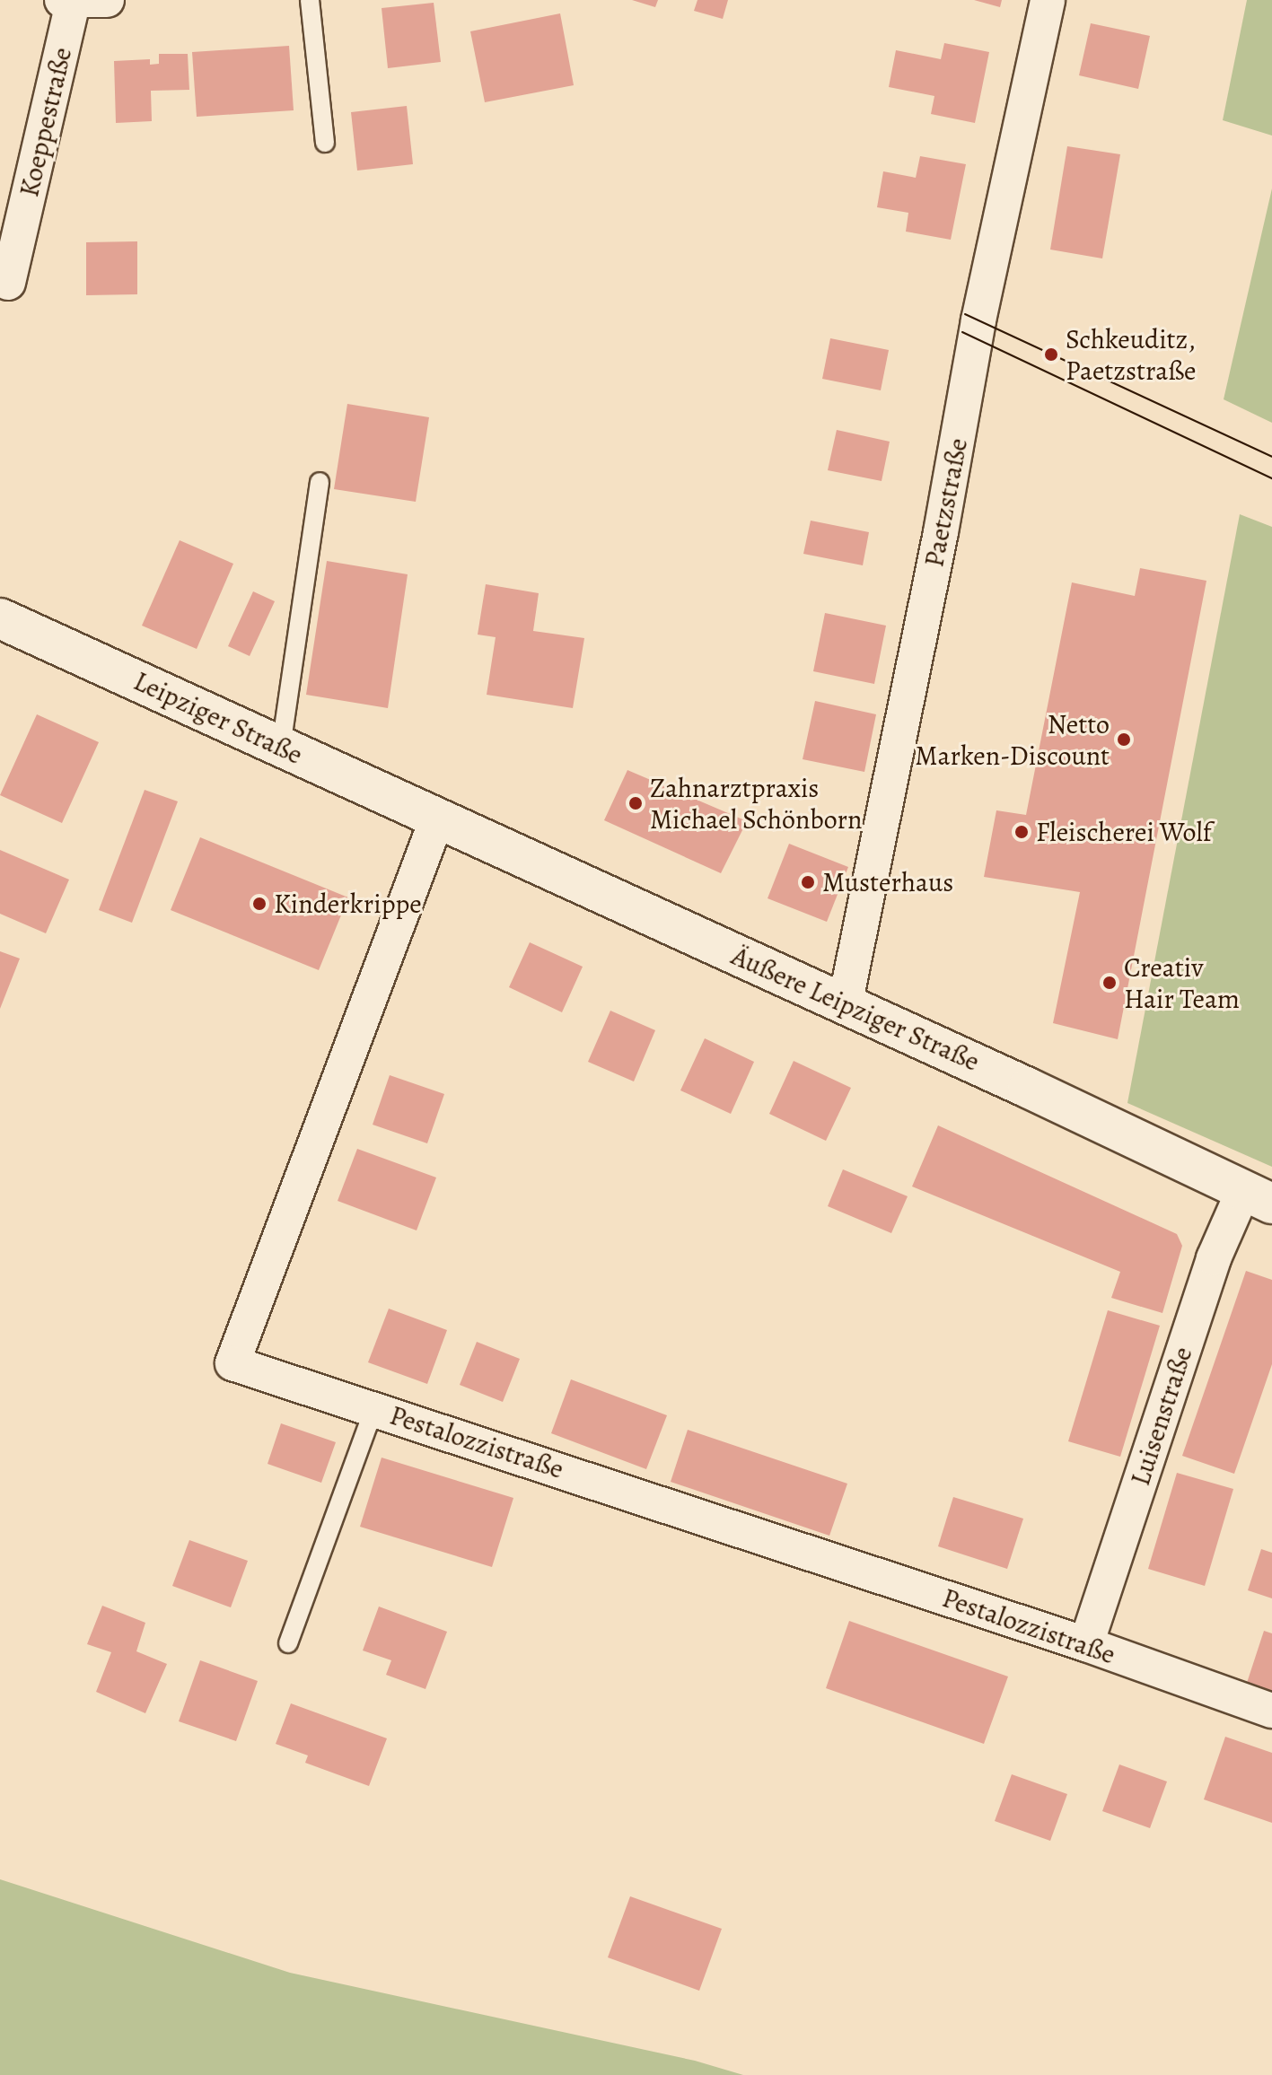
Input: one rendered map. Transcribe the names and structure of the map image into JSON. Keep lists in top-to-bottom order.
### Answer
{
  "streets": {
    "street": [
      "Koeppestraße",
      "Paetzstraße",
      "Leipziger Straße",
      "Äußere Leipziger Straße",
      "Luisenstraße",
      "Pestalozzistraße"
    ]
  },
  "crossings": [
    ["Paetzstraße", "Äußere Leipziger Straße"],
    ["Leipziger Straße", "Äußere Leipziger Straße"],
    ["Leipziger Straße", "Pestalozzistraße"],
    ["Äußere Leipziger Straße", "Luisenstraße"],
    ["Äußere Leipziger Straße", "Pestalozzistraße"],
    ["Luisenstraße", "Pestalozzistraße"]
  ],
  "places": [
    "Schkeuditz, Paetzstraße",
    "Netto Marken-Discount",
    "Zahnarztpraxis Michael Schönborn",
    "Fleischerei Wolf",
    "Musterhaus",
    "Kinderkrippe",
    "Creativ Hair Team"
  ]
}
